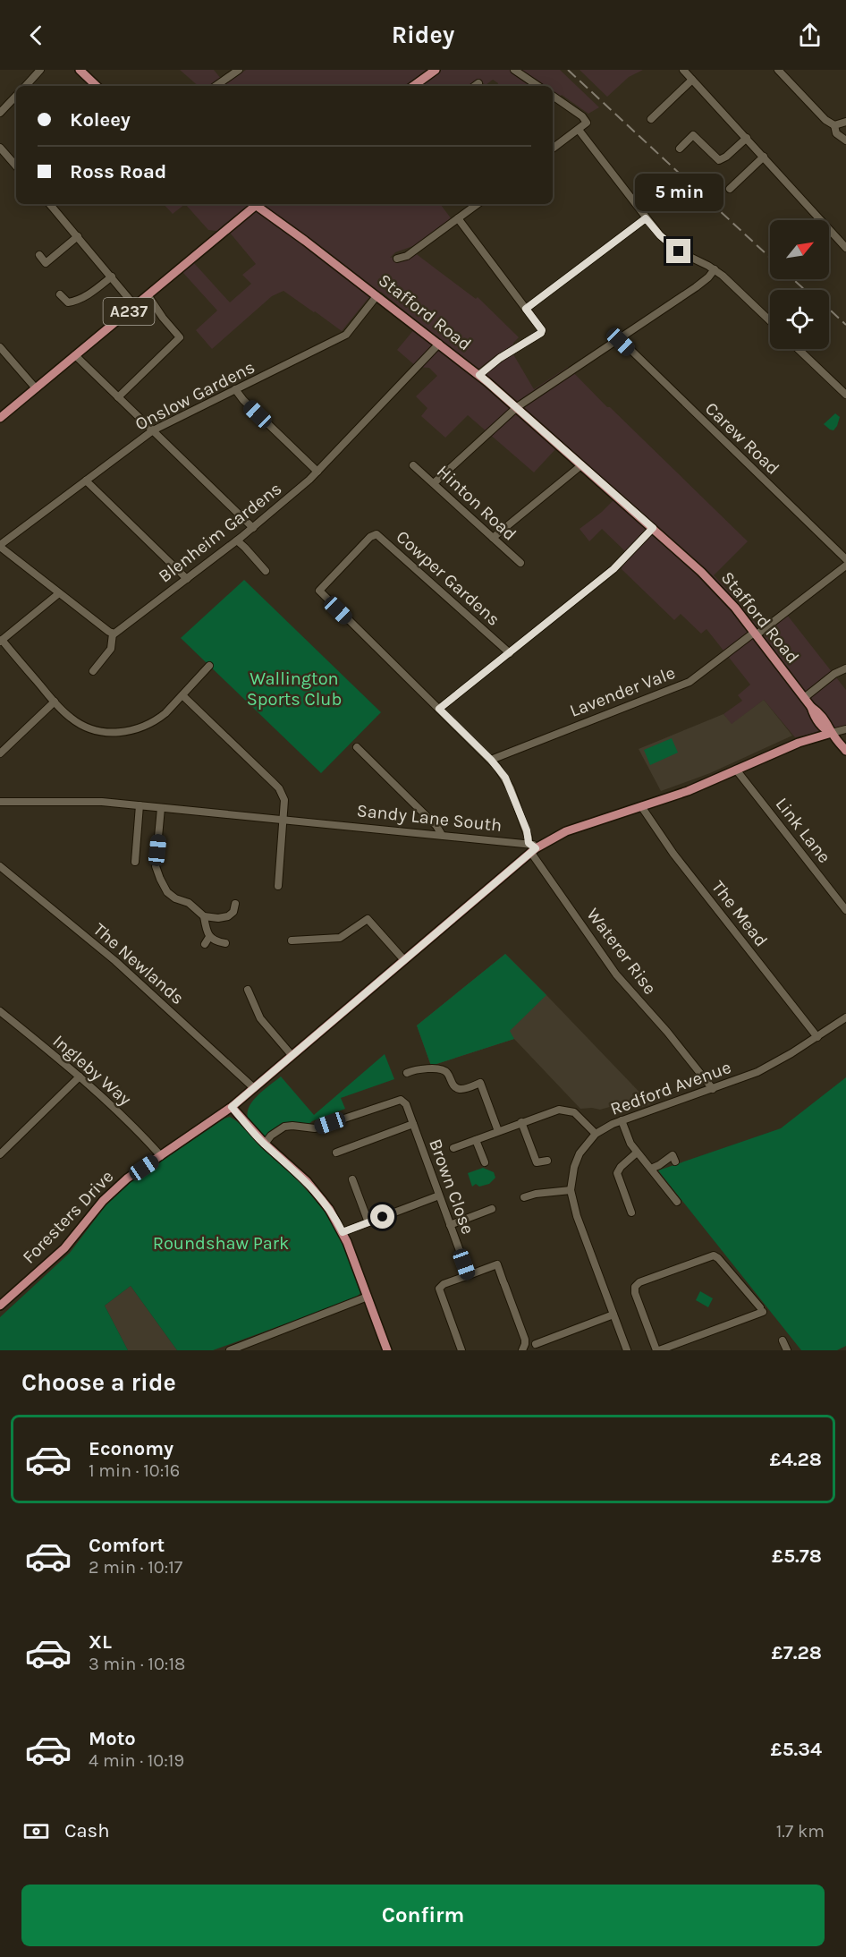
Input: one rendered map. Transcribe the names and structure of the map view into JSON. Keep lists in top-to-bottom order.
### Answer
{
  "streets": {
    "main road": ["A237", "Stafford Road", "Foresters Drive"],
    "street": [
      "Onslow Gardens",
      "Carew Road",
      "Hinton Road",
      "Blenheim Gardens",
      "Cowper Gardens",
      "Lavender Vale",
      "Sandy Lane South",
      "Link Lane",
      "The Mead",
      "Waterer Rise",
      "The Newlands",
      "Ingleby Way",
      "Redford Avenue",
      "Brown Close"
    ]
  },
  "crossings": [
    ["Stafford Road", "Onslow Gardens"],
    ["Stafford Road", "Blenheim Gardens"],
    ["Stafford Road", "Lavender Vale"],
    ["Cowper Gardens", "Waterer Rise"],
    ["Lavender Vale", "Waterer Rise"],
    ["Sandy Lane South", "Waterer Rise"],
    ["Sandy Lane South", "Foresters Drive"],
    ["The Mead", "Redford Avenue"],
    ["Waterer Rise", "Redford Avenue"],
    ["Waterer Rise", "Foresters Drive"],
    ["The Newlands", "Foresters Drive"],
    ["Ingleby Way", "Foresters Drive"]
  ],
  "parks": ["Wallington Sports Club", "Roundshaw Park"],
  "north": "top right",
  "page": {
    "header": "Ridey",
    "banner": ["Koleey", "Ross Road"],
    "bubble": "5 min",
    "heading": "Choose a ride",
    "list": [
      {
        "name": "Economy",
        "note": "1 min · 10:16",
        "value": "£4.28"
      },
      {
        "name": "Comfort",
        "note": "2 min · 10:17",
        "value": "£5.78"
      },
      {
        "name": "XL",
        "note": "3 min · 10:18",
        "value": "£7.28"
      },
      {
        "name": "Moto",
        "note": "4 min · 10:19",
        "value": "£5.34"
      }
    ],
    "pay": ["Cash", "1.7 km"],
    "buttons": "Confirm"
  }
}
